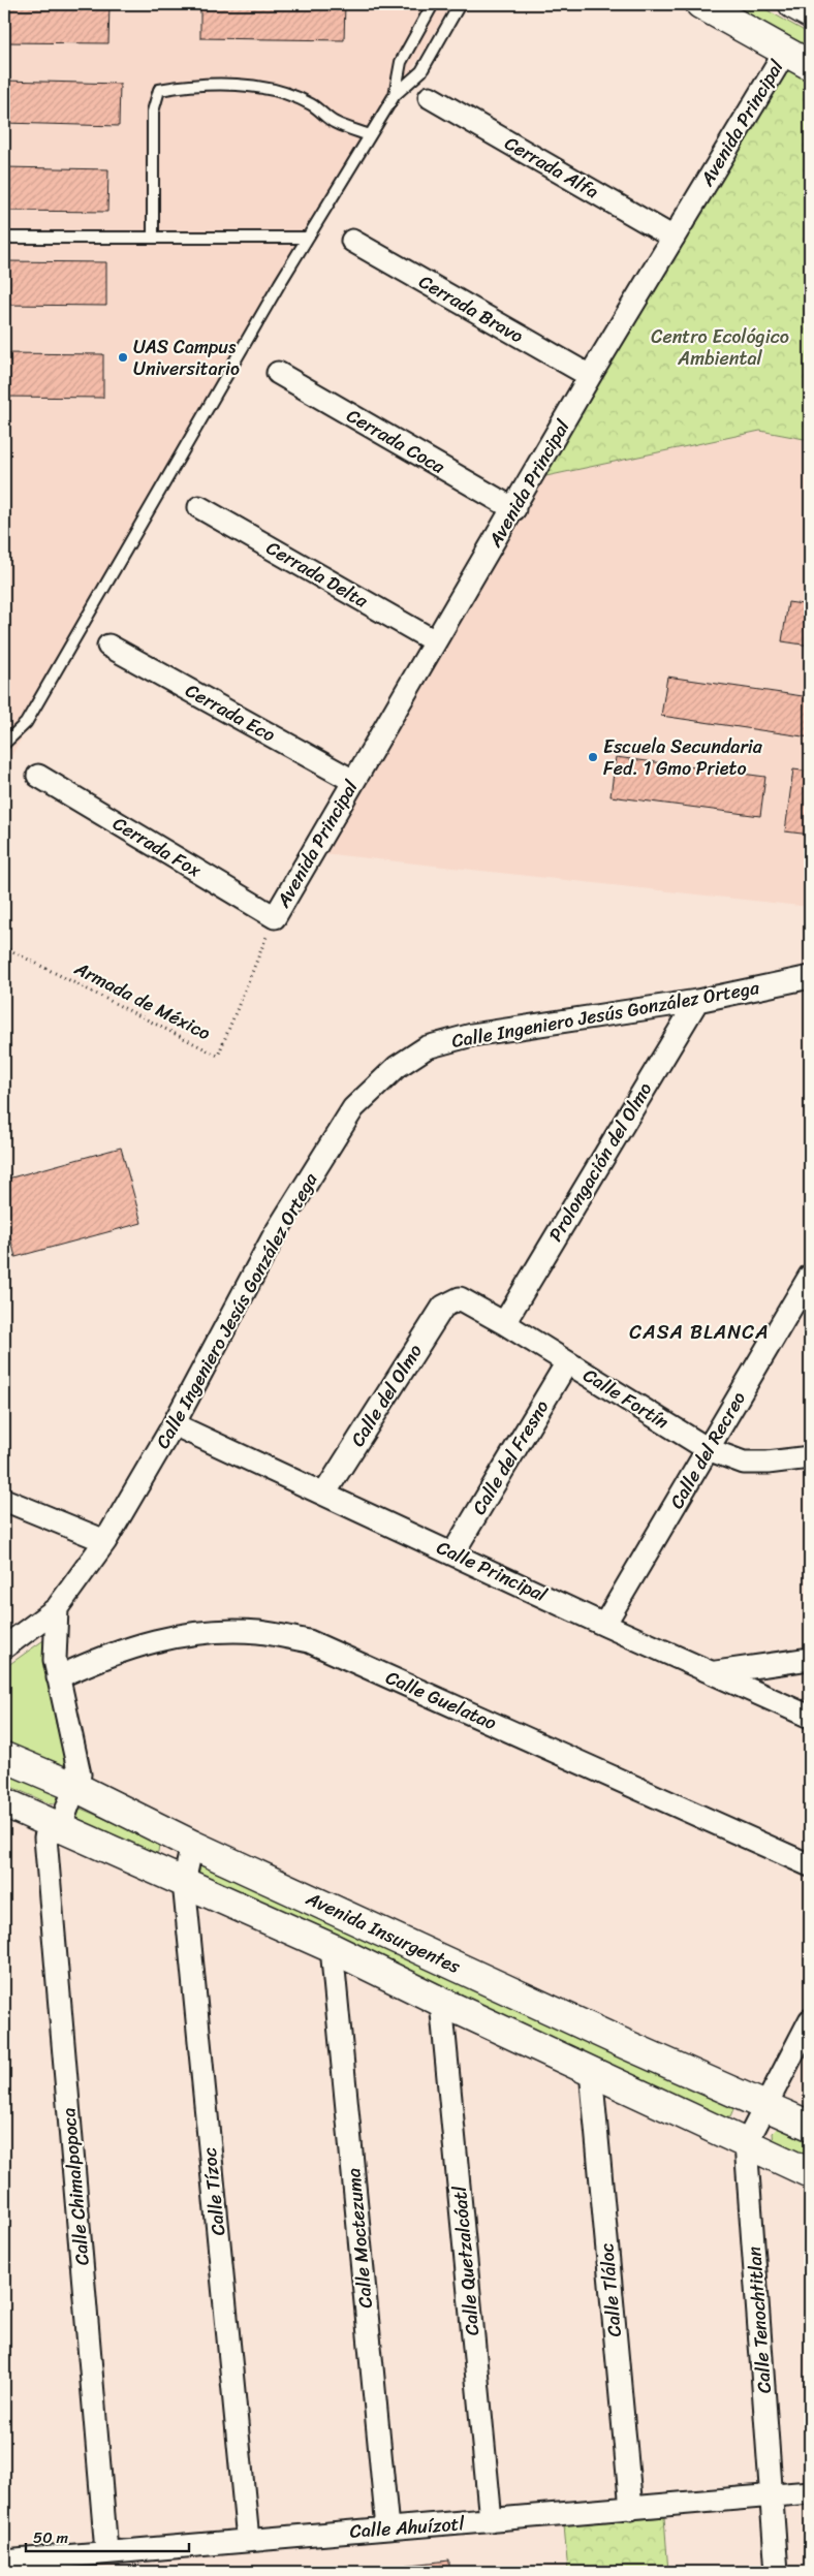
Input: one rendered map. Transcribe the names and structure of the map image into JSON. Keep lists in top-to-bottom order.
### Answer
{
  "streets": {
    "main road": ["Avenida Insurgentes"],
    "street": [
      "Avenida Principal",
      "Cerrada Alfa",
      "Cerrada Bravo",
      "Cerrada Coca",
      "Cerrada Delta",
      "Cerrada Eco",
      "Cerrada Fox",
      "Calle Ingeniero Jesús González Ortega",
      "Prolongación del Olmo",
      "Calle del Olmo",
      "Calle Fortín",
      "Calle del Recreo",
      "Calle del Fresno",
      "Calle Principal",
      "Calle Guelatao",
      "Calle Chimalpopoca",
      "Calle Tízoc",
      "Calle Moctezuma",
      "Calle Quetzalcóatl",
      "Calle Tláloc",
      "Calle Tenochtitlan",
      "Calle Ahuízotl"
    ],
    "path": ["Armada de México"]
  },
  "crossings": [
    ["Avenida Principal", "Cerrada Alfa"],
    ["Avenida Principal", "Cerrada Bravo"],
    ["Avenida Principal", "Cerrada Coca"],
    ["Avenida Principal", "Cerrada Delta"],
    ["Avenida Principal", "Cerrada Eco"],
    ["Avenida Principal", "Cerrada Fox"],
    ["Avenida Principal", "Armada de México"],
    ["Cerrada Fox", "Armada de México"],
    ["Calle Ingeniero Jesús González Ortega", "Prolongación del Olmo"],
    ["Calle Ingeniero Jesús González Ortega", "Calle Principal"],
    ["Prolongación del Olmo", "Calle Fortín"],
    ["Calle del Olmo", "Calle Fortín"],
    ["Calle del Olmo", "Calle Principal"],
    ["Calle Fortín", "Calle del Recreo"],
    ["Calle Fortín", "Calle del Fresno"],
    ["Calle del Recreo", "Calle Principal"],
    ["Calle del Fresno", "Calle Principal"],
    ["Avenida Insurgentes", "Calle Chimalpopoca"],
    ["Avenida Insurgentes", "Calle Tízoc"],
    ["Avenida Insurgentes", "Calle Moctezuma"],
    ["Avenida Insurgentes", "Calle Quetzalcóatl"],
    ["Avenida Insurgentes", "Calle Tláloc"],
    ["Avenida Insurgentes", "Calle Tenochtitlan"],
    ["Calle Chimalpopoca", "Calle Ahuízotl"],
    ["Calle Tízoc", "Calle Ahuízotl"],
    ["Calle Moctezuma", "Calle Ahuízotl"],
    ["Calle Quetzalcóatl", "Calle Ahuízotl"],
    ["Calle Tláloc", "Calle Ahuízotl"],
    ["Calle Tenochtitlan", "Calle Ahuízotl"]
  ],
  "districts": ["CASA BLANCA"],
  "parks": ["Centro Ecológico Ambiental"],
  "places": ["UAS Campus Universitario", "Escuela Secundaria Fed. 1 Gmo Prieto"],
  "scale_bar": "50 m"
}
